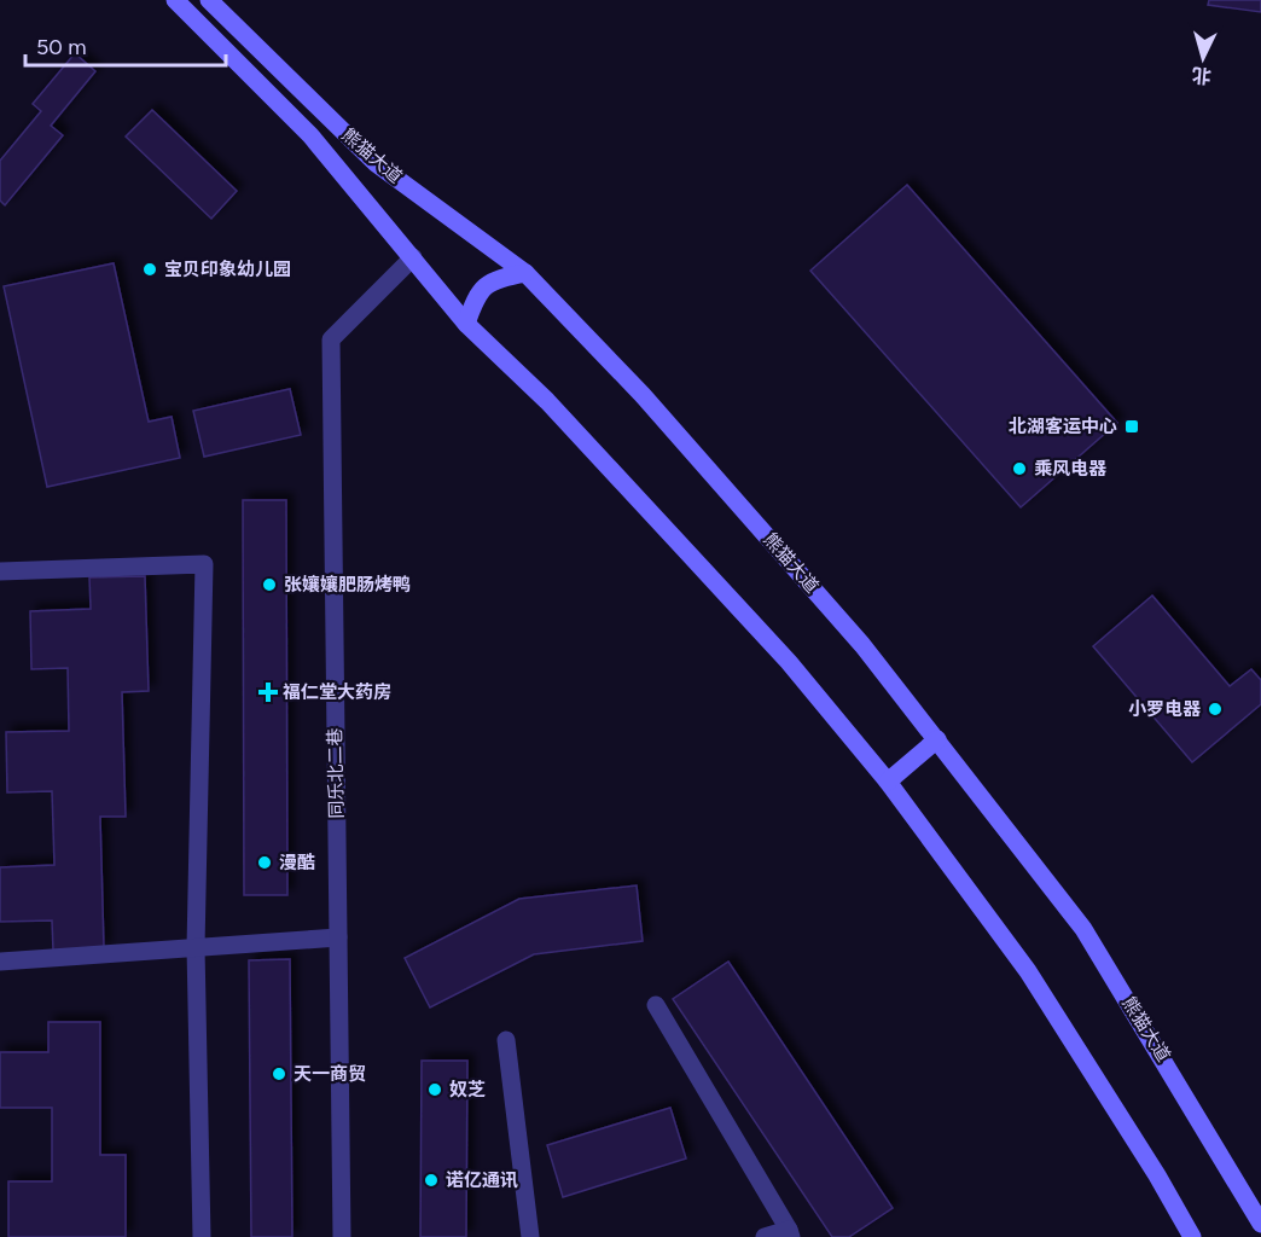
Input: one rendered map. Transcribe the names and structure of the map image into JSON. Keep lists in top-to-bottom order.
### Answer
{
  "streets": {
    "main road": ["熊猫大道"],
    "street": ["同乐北二巷"]
  },
  "crossings": [
    ["熊猫大道", "同乐北二巷"]
  ],
  "places": {
    "other": [
      "宝贝印象幼儿园",
      "乘风电器",
      "张孃孃肥肠烤鸭",
      "小罗电器",
      "漫酷",
      "天一商贸",
      "奴芝",
      "诺亿通讯"
    ],
    "transit": ["北湖客运中心"],
    "health": ["福仁堂大药房"]
  },
  "scale_bar": "50 m",
  "north": "bottom"
}
